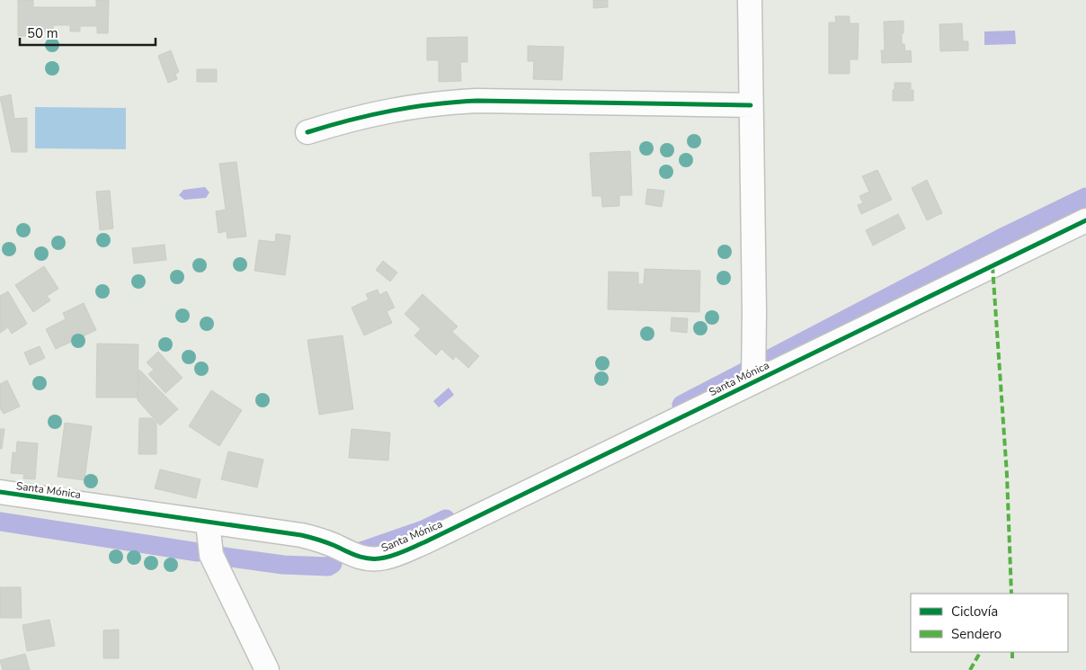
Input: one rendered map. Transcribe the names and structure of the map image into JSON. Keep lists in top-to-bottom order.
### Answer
{
  "streets": {
    "street": ["Santa Mónica"]
  },
  "legend": ["Ciclovía", "Sendero"],
  "scale_bar": "50 m"
}
